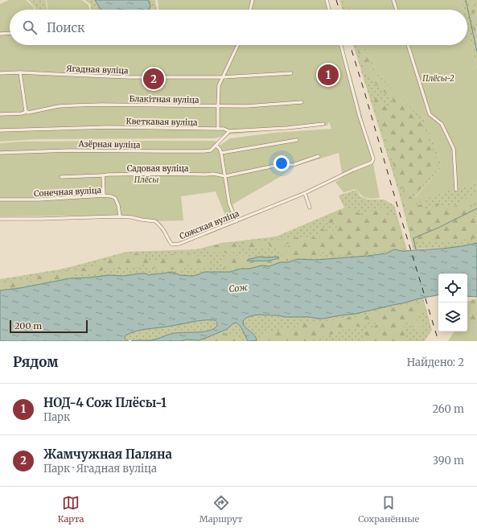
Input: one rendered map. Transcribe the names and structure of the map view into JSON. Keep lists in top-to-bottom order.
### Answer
{
  "streets": {
    "street": [
      "Ягадная вуліца",
      "Блакітная вуліца",
      "Кветкавая вуліца",
      "Азёрная вуліца",
      "Садовая вуліца",
      "Сонечная вуліца",
      "Сожская вуліца"
    ]
  },
  "crossings": [
    ["Сонечная вуліца", "Сожская вуліца"]
  ],
  "water": ["Сож"],
  "parks": ["Плёсы-2", "Плёсы"],
  "scale_bar": "200 m",
  "page": {
    "search": "Поиск",
    "pins": ["1", "2"],
    "scale": "200 m",
    "heading": ["Рядом", "Найдено: 2"],
    "list": [
      {
        "mark": "1",
        "name": "НОД-4 Сож Плёсы-1",
        "note": "Парк",
        "value": "260 m"
      },
      {
        "mark": "2",
        "name": "Жамчужная Паляна",
        "note": "Парк · Ягадная вуліца",
        "value": "390 m"
      }
    ],
    "nav": ["Карта", "Маршрут", "Сохранённые"]
  }
}
